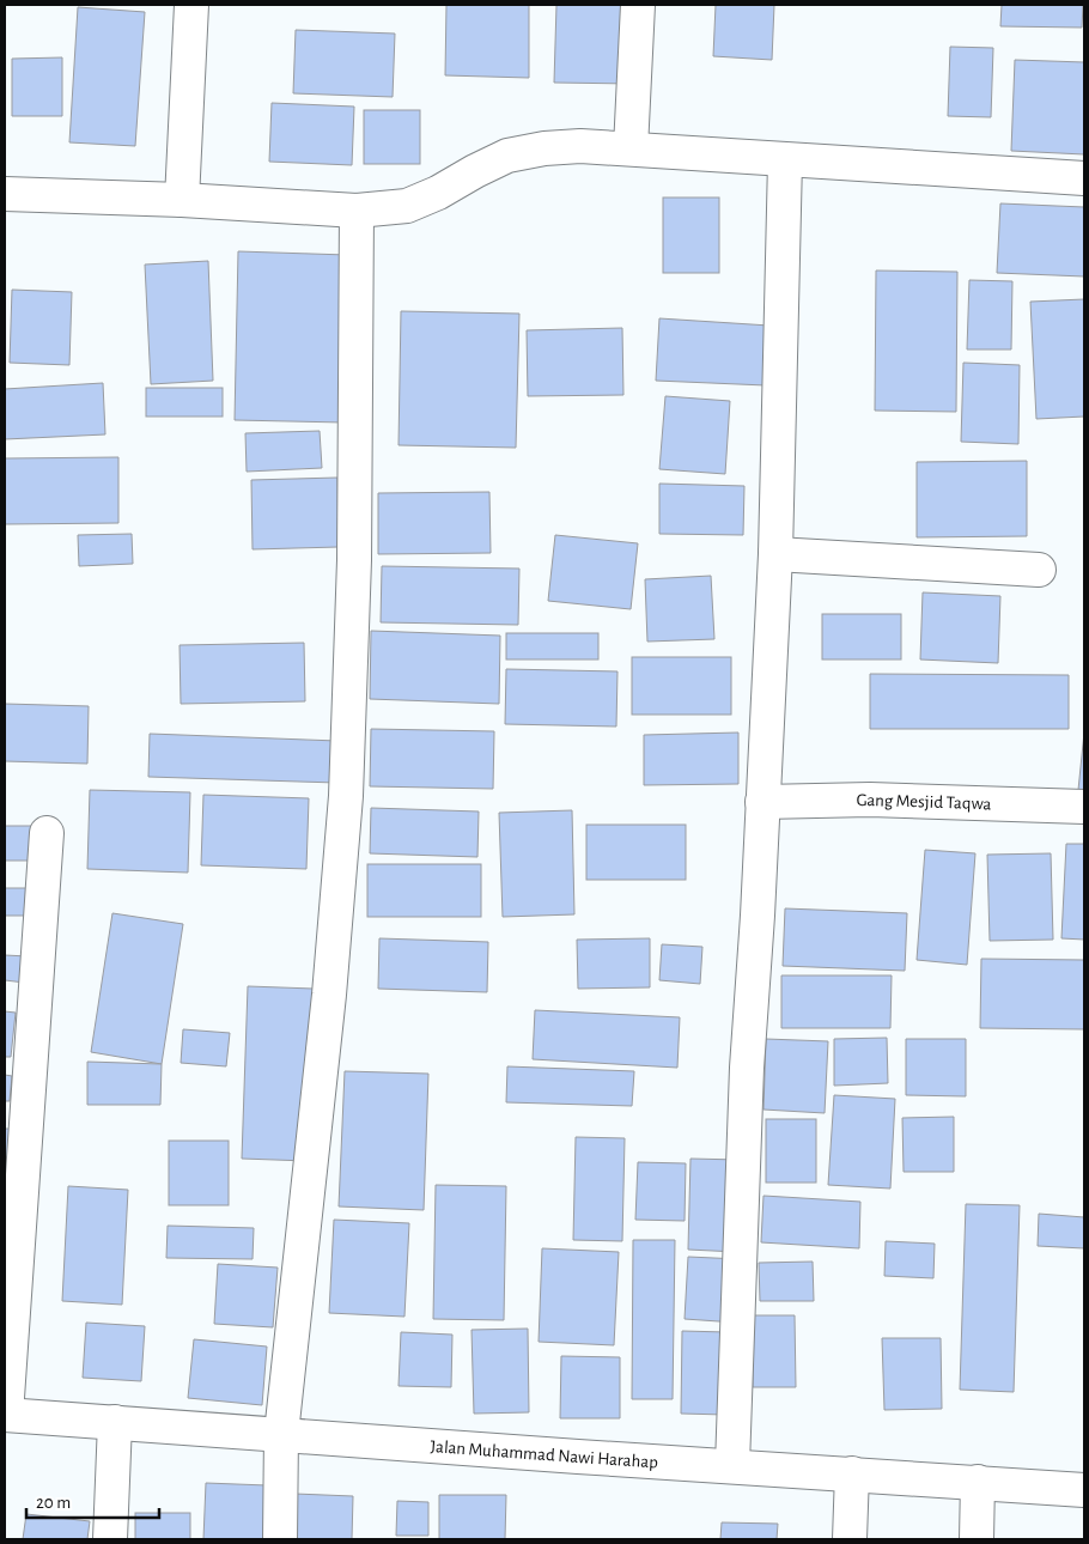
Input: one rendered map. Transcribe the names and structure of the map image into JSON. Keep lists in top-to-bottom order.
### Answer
{
  "streets": {
    "street": ["Gang Mesjid Taqwa", "Jalan Muhammad Nawi Harahap"]
  },
  "scale_bar": "20 m"
}
